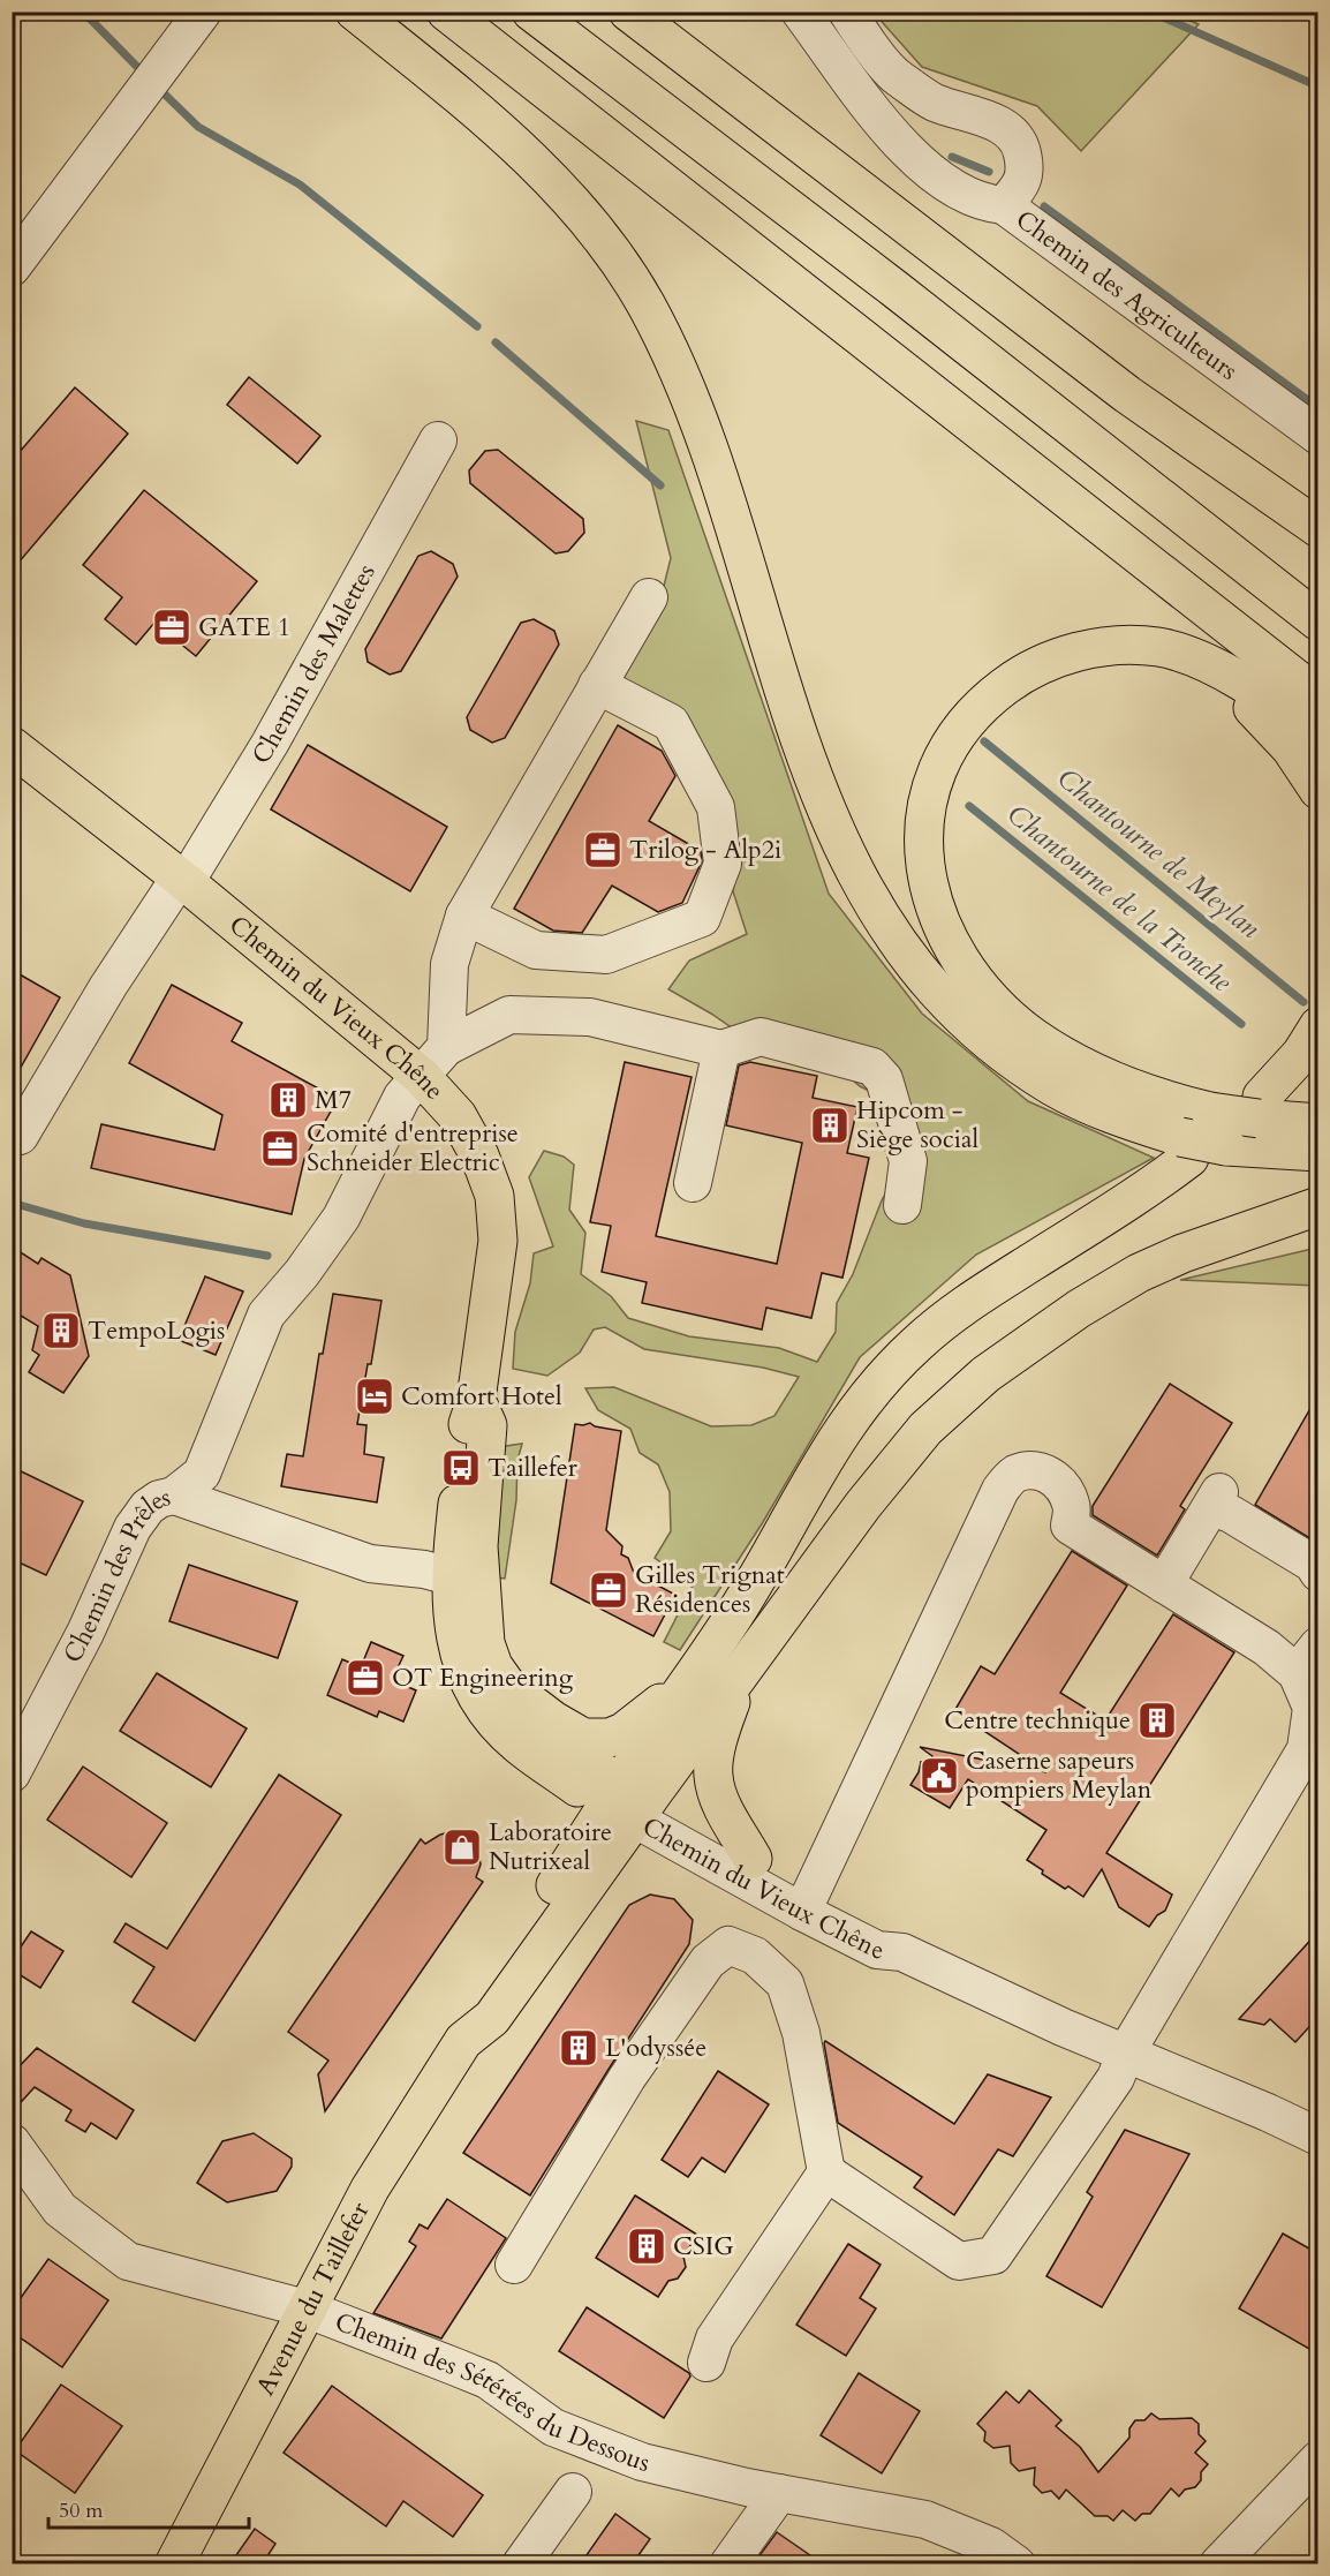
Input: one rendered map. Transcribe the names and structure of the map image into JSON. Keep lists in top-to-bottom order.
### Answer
{
  "streets": {
    "main road": ["Chemin du Vieux Chêne", "Avenue du Taillefer"],
    "street": [
      "Chemin des Agriculteurs",
      "Chemin des Malettes",
      "Chemin des Prêles",
      "Chemin des Sétérées du Dessous"
    ]
  },
  "crossings": [
    ["Chemin des Malettes", "Chemin du Vieux Chêne"],
    ["Chemin du Vieux Chêne", "Chemin des Prêles"],
    ["Chemin du Vieux Chêne", "Avenue du Taillefer"],
    ["Avenue du Taillefer", "Chemin des Sétérées du Dessous"]
  ],
  "water": ["Chantourne de Meylan", "Chantourne de la Tronche"],
  "places": {
    "office": [
      "GATE 1",
      "Trilog - Alp2i",
      "Comité d'entreprise Schneider Electric",
      "Gilles Trignat Résidences",
      "OT Engineering"
    ],
    "building": [
      "M7",
      "Hipcom - Siège social",
      "TempoLogis",
      "Centre technique",
      "L'odyssée",
      "CSIG"
    ],
    "hotel": ["Comfort Hotel"],
    "bus stop": ["Taillefer"],
    "public building": ["Caserne sapeurs pompiers Meylan"],
    "shop": ["Laboratoire Nutrixeal"]
  },
  "scale_bar": "50 m"
}
